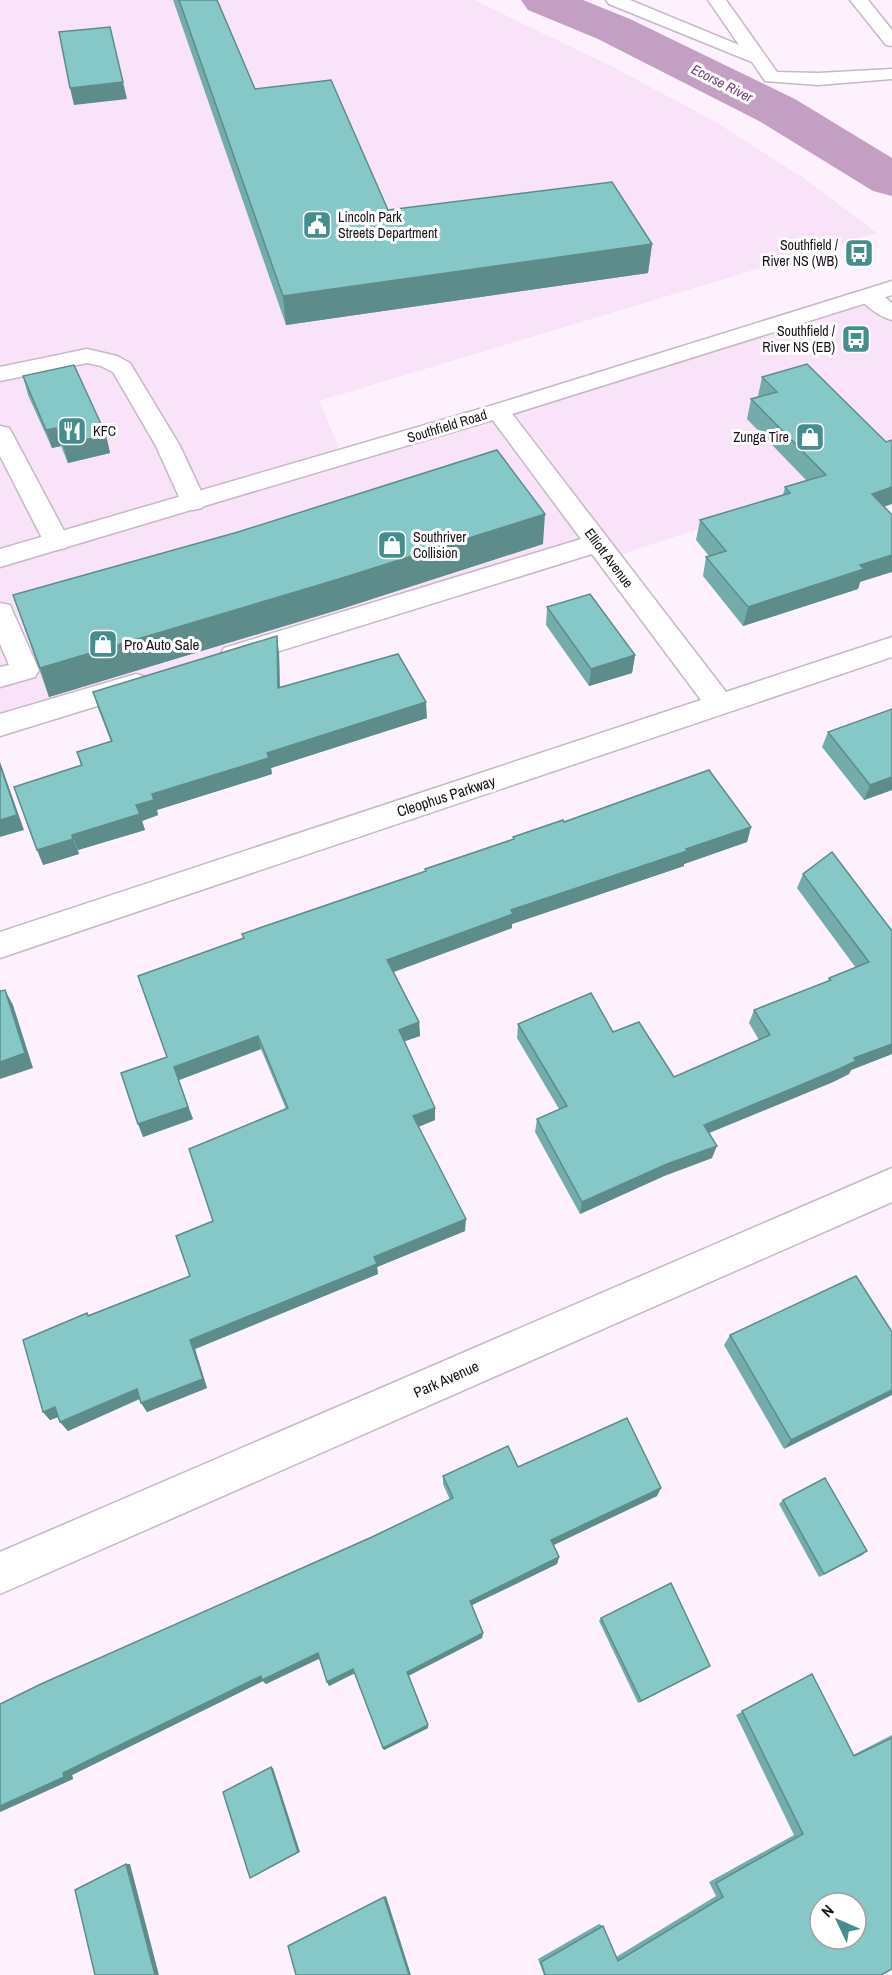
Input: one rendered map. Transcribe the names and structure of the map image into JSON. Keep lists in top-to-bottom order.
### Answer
{
  "streets": {
    "street": [
      "Southfield Road",
      "Elliott Avenue",
      "Cleophus Parkway",
      "Park Avenue"
    ]
  },
  "crossings": [
    ["Southfield Road", "Elliott Avenue"],
    ["Elliott Avenue", "Cleophus Parkway"]
  ],
  "water": ["Ecorse River"],
  "places": {
    "public building": ["Lincoln Park Streets Department"],
    "bus stop": ["Southfield / River NS (WB)", "Southfield / River NS (EB)"],
    "restaurant": ["KFC"],
    "shop": ["Zunga Tire", "Southriver Collision", "Pro Auto Sale"]
  },
  "north": "top left"
}
